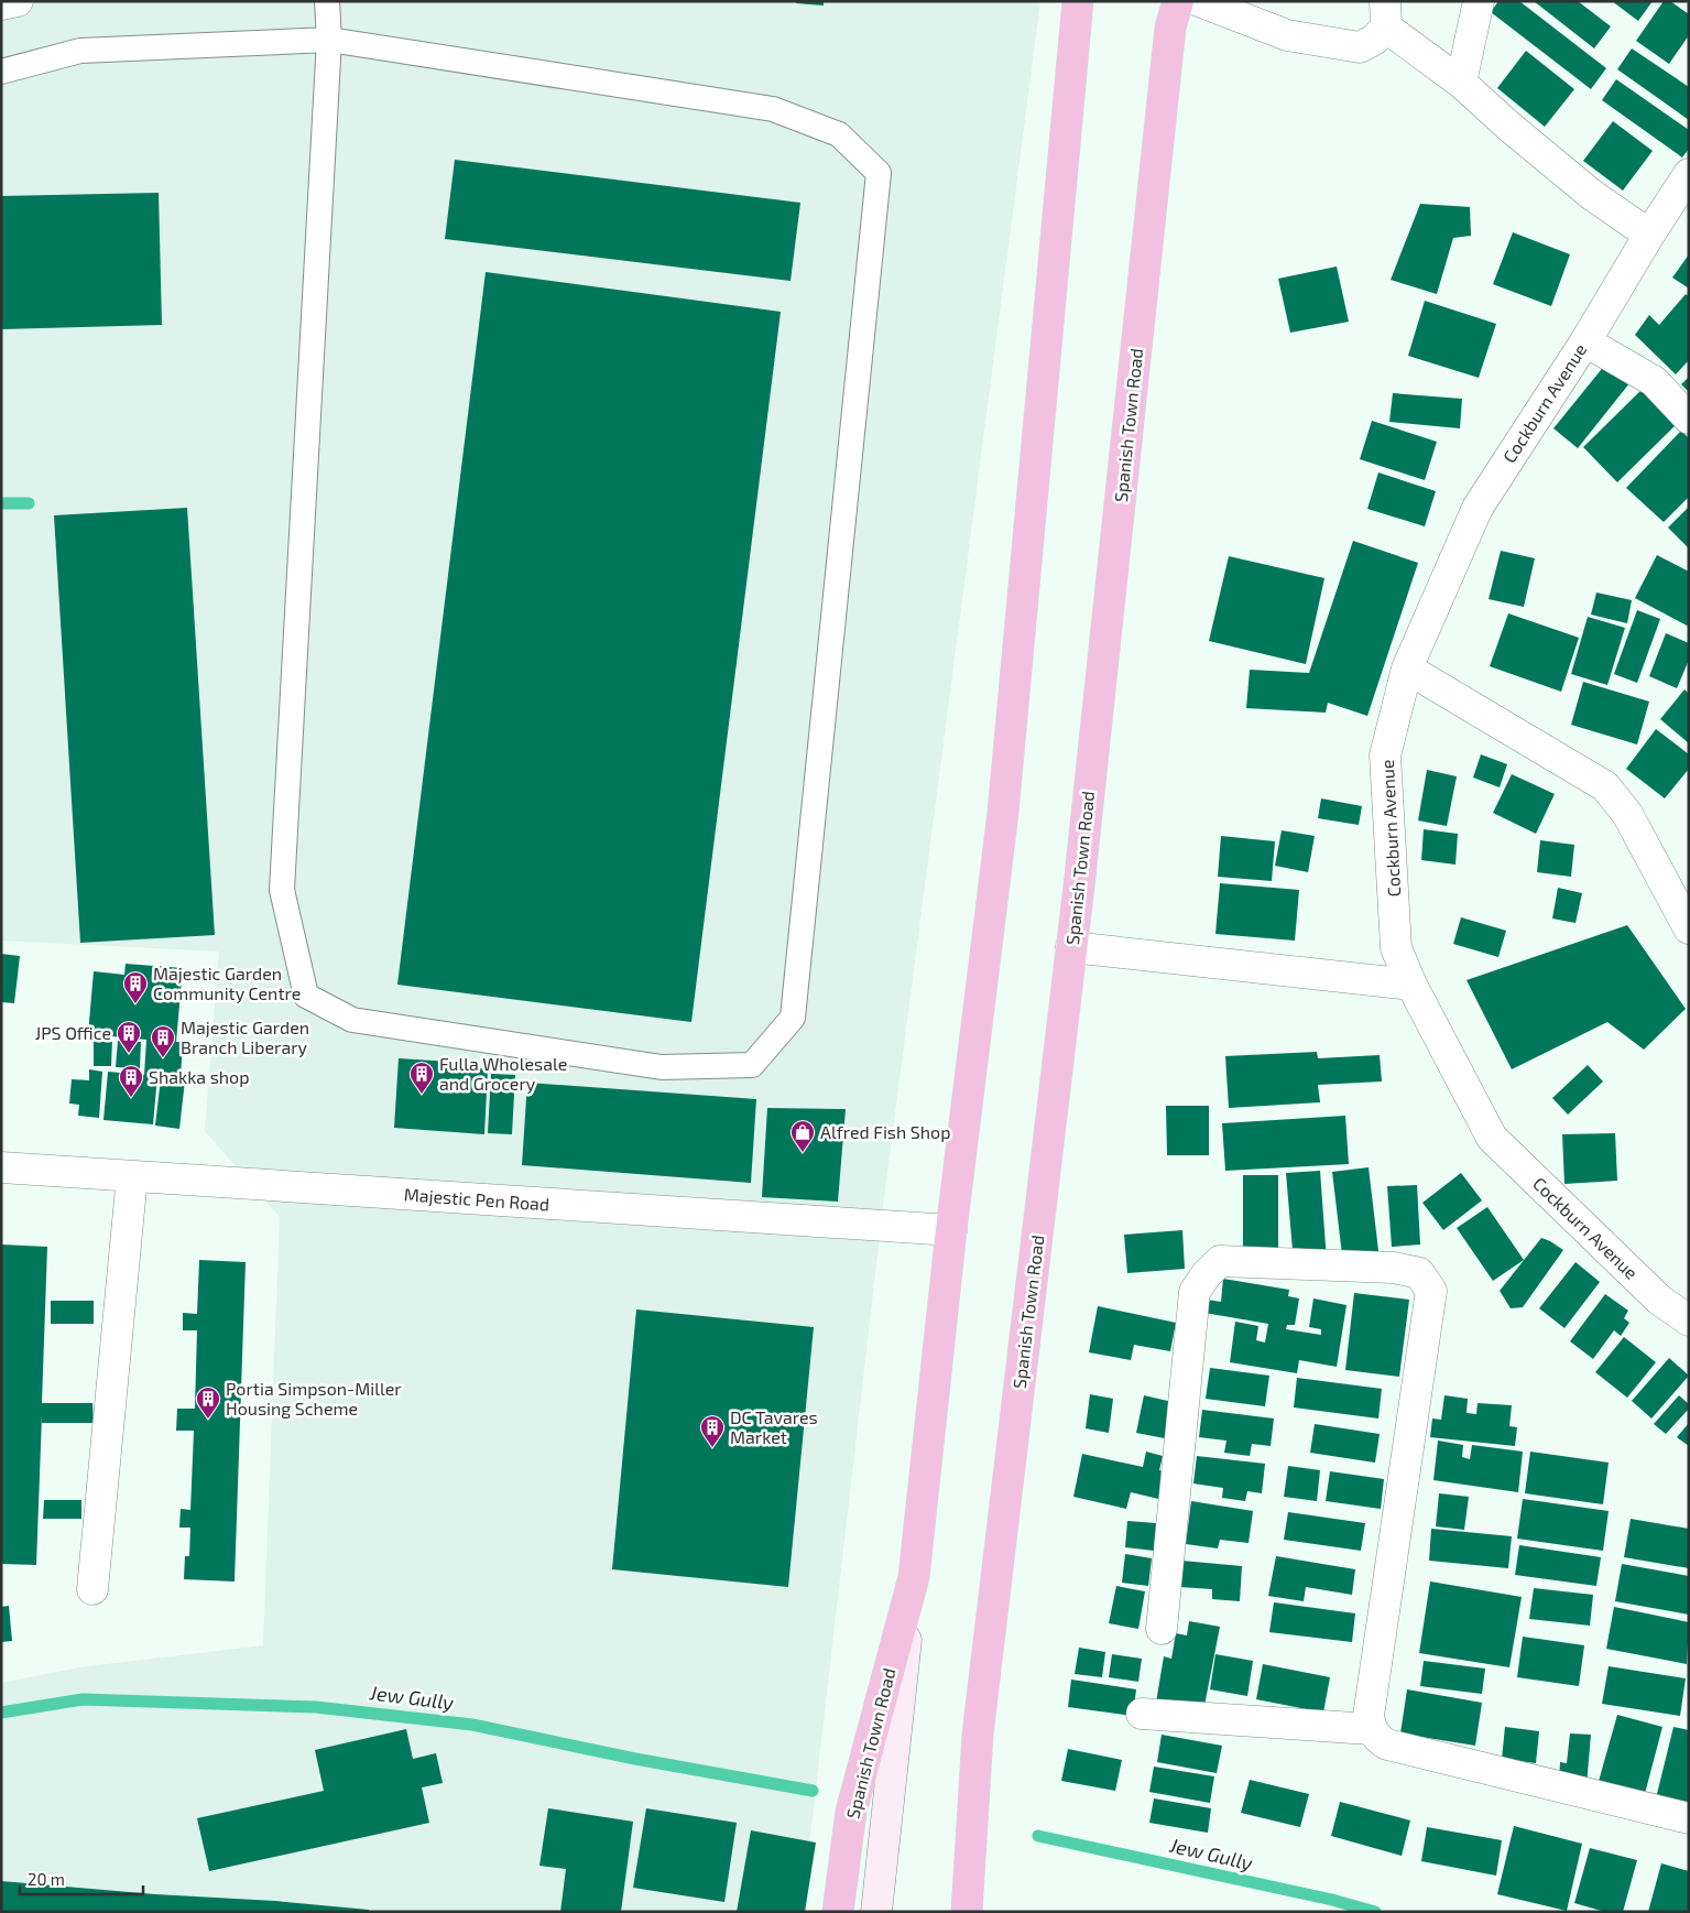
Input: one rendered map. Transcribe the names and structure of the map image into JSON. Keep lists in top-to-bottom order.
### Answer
{
  "streets": {
    "highway": ["Spanish Town Road"],
    "street": ["Cockburn Avenue", "Majestic Pen Road"]
  },
  "crossings": [
    ["Spanish Town Road", "Majestic Pen Road"]
  ],
  "water": ["Jew Gully"],
  "places": {
    "building": [
      "Majestic Garden Community Centre",
      "JPS Office",
      "Majestic Garden Branch Liberary",
      "Fulla Wholesale and Grocery",
      "Shakka shop",
      "Portia Simpson-Miller Housing Scheme",
      "DC Tavares Market"
    ],
    "shop": ["Alfred Fish Shop"]
  },
  "scale_bar": "20 m"
}
